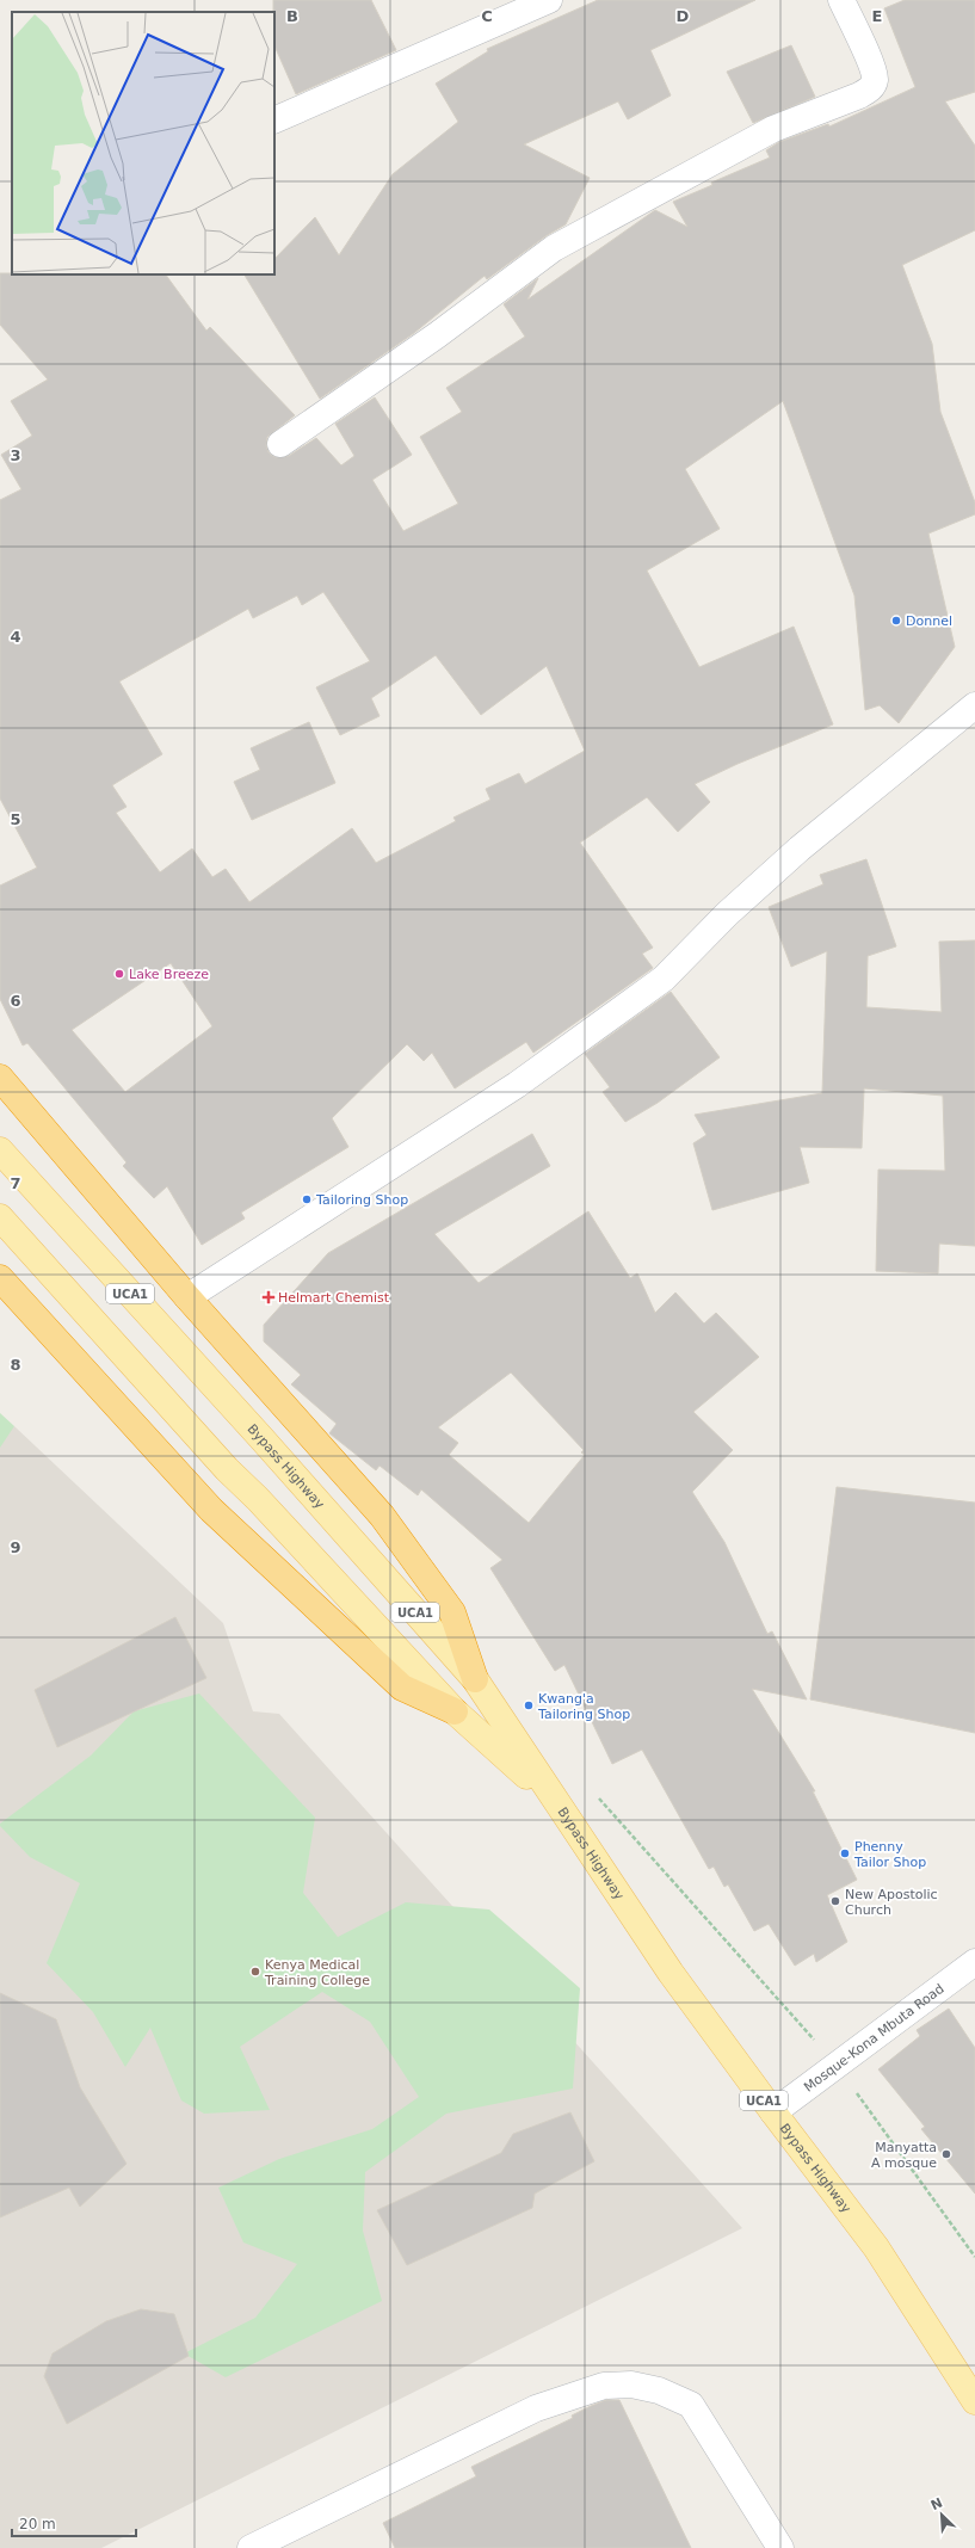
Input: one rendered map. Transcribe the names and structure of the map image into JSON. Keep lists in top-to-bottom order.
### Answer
{
  "streets": {
    "main road": ["UCA1", "Bypass Highway"],
    "street": ["Mosque-Kona Mbuta Road"]
  },
  "crossings": [
    ["Bypass Highway", "Mosque-Kona Mbuta Road"]
  ],
  "places": {
    "other": [
      "Donnel",
      "Lake Breeze",
      "Tailoring Shop",
      "Kwang'a Tailoring Shop",
      "Phenny Tailor Shop",
      "New Apostolic Church",
      "Kenya Medical Training College",
      "Manyatta A mosque"
    ],
    "health": ["Helmart Chemist"]
  },
  "scale_bar": "20 m",
  "north": "top left",
  "grid": {
    "columns": [
      "B",
      "C",
      "D",
      "E"
    ],
    "rows": [
      "3",
      "4",
      "5",
      "6",
      "7",
      "8",
      "9"
    ]
  }
}
